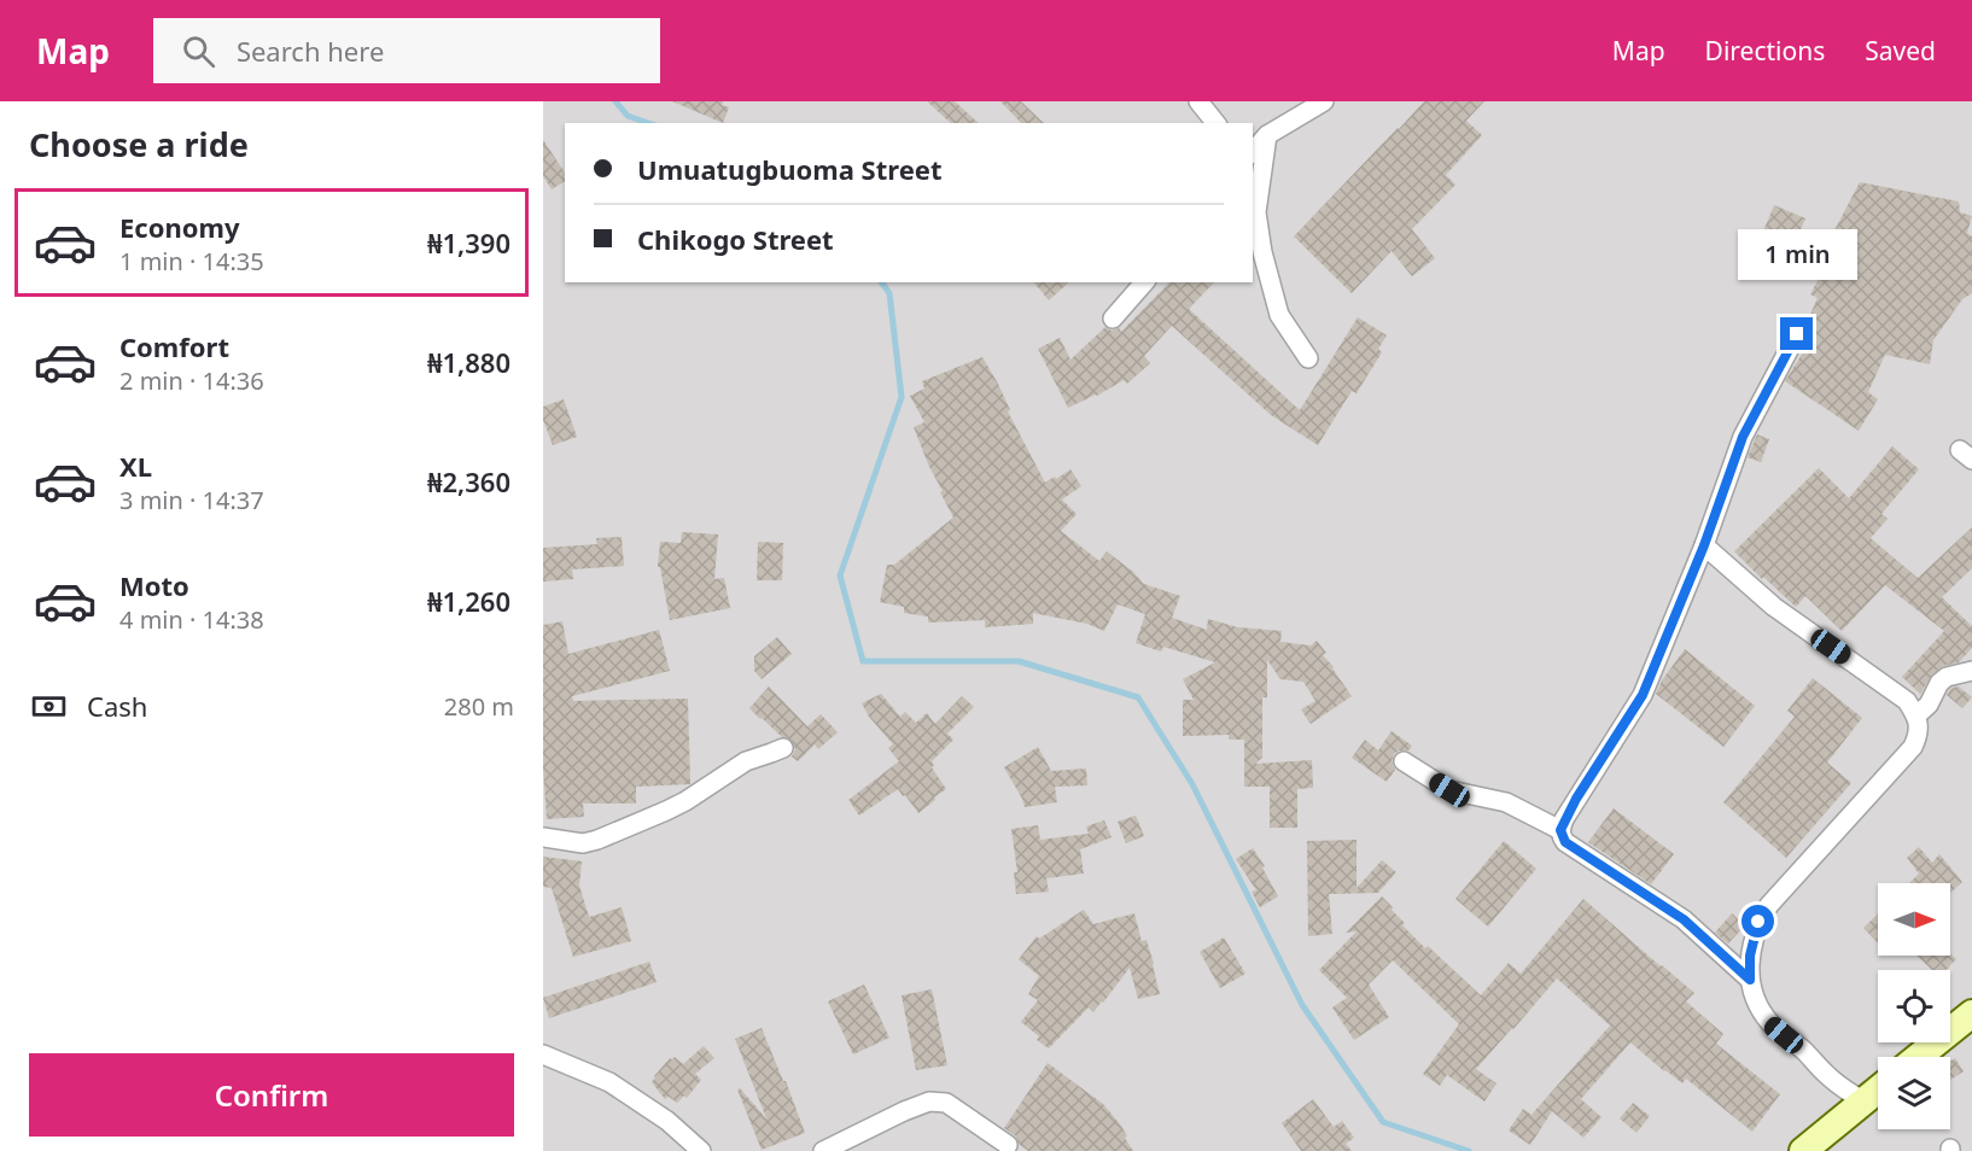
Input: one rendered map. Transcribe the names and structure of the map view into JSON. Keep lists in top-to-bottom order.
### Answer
{
  "north": "right",
  "page": {
    "header": "Map",
    "search": "Search here",
    "nav": ["Map", "Directions", "Saved"],
    "heading": "Choose a ride",
    "banner": ["Umuatugbuoma Street", "Chikogo Street"],
    "list": [
      {
        "name": "Economy",
        "note": "1 min · 14:35",
        "value": "₦1,390"
      },
      {
        "name": "Comfort",
        "note": "2 min · 14:36",
        "value": "₦1,880"
      },
      {
        "name": "XL",
        "note": "3 min · 14:37",
        "value": "₦2,360"
      },
      {
        "name": "Moto",
        "note": "4 min · 14:38",
        "value": "₦1,260"
      }
    ],
    "bubble": "1 min",
    "pay": ["Cash", "280 m"],
    "buttons": "Confirm"
  }
}
